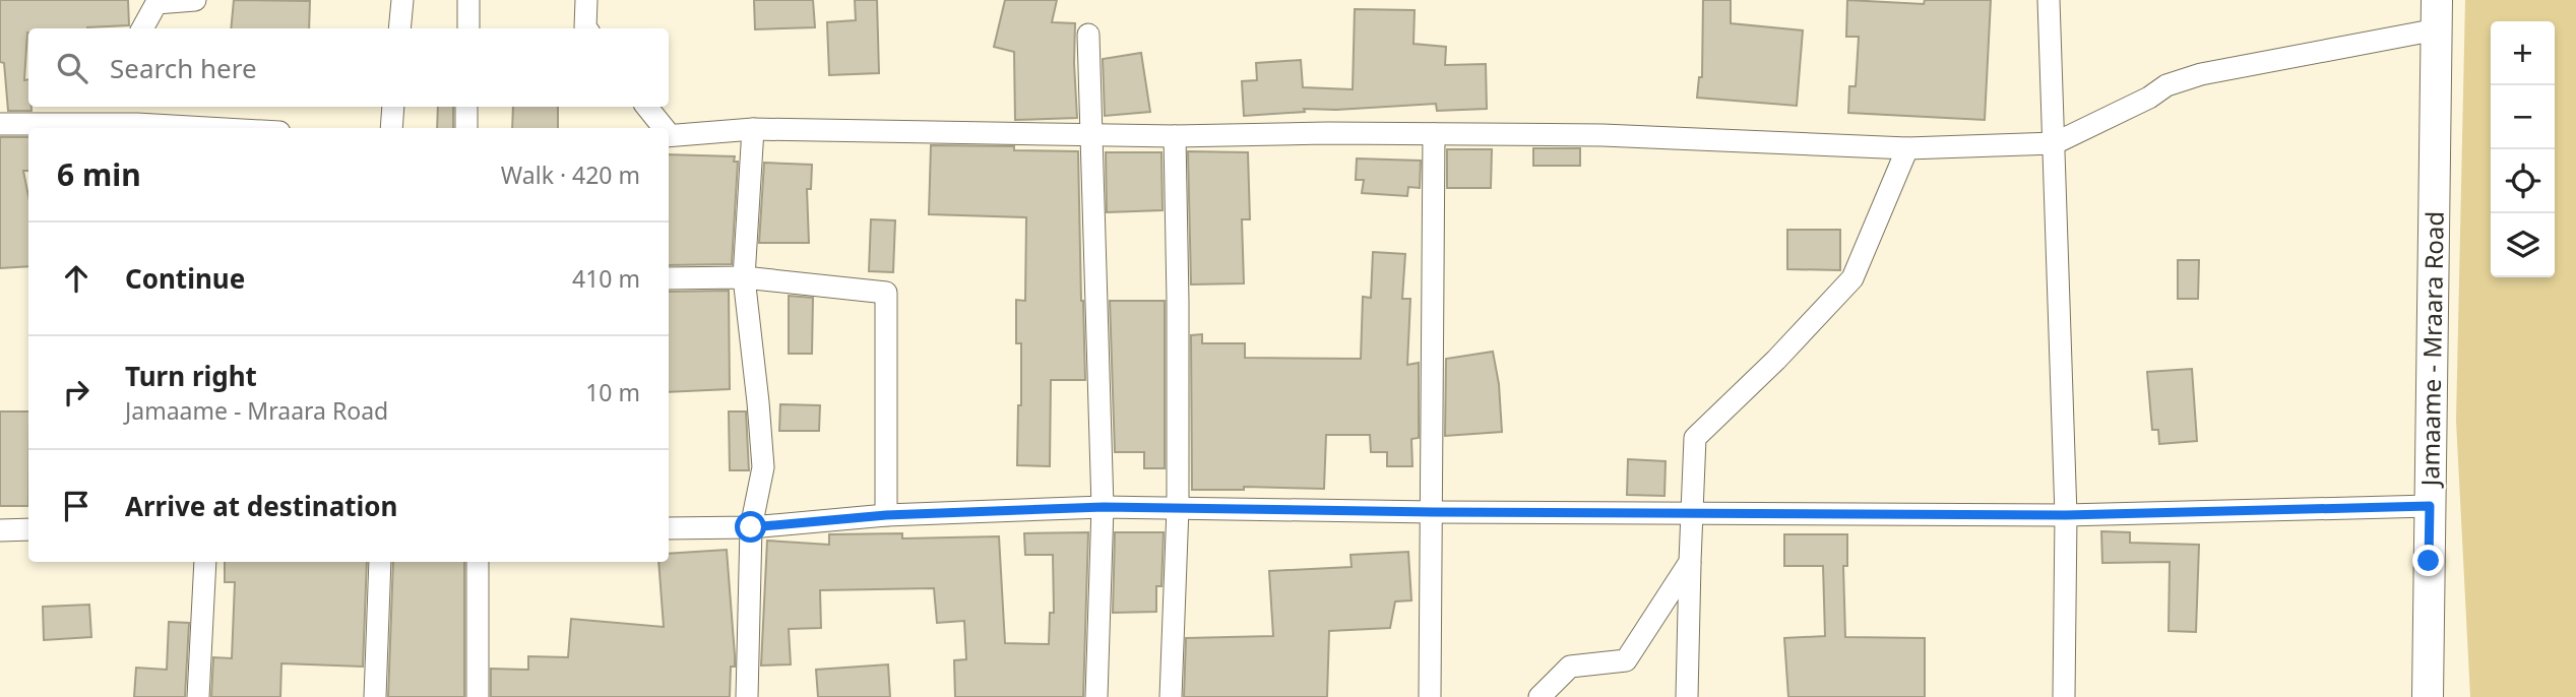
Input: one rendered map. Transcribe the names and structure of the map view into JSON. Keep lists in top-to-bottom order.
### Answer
{
  "streets": {
    "street": ["Jamaame - Mraara Road"]
  },
  "page": {
    "map_buttons": ["+", "−"],
    "search": "Search here",
    "heading": ["6 min", "Walk · 420 m"],
    "list": [
      ["Continue", "410 m"],
      ["Turn right", "Jamaame - Mraara Road", "10 m"],
      "Arrive at destination"
    ]
  }
}
